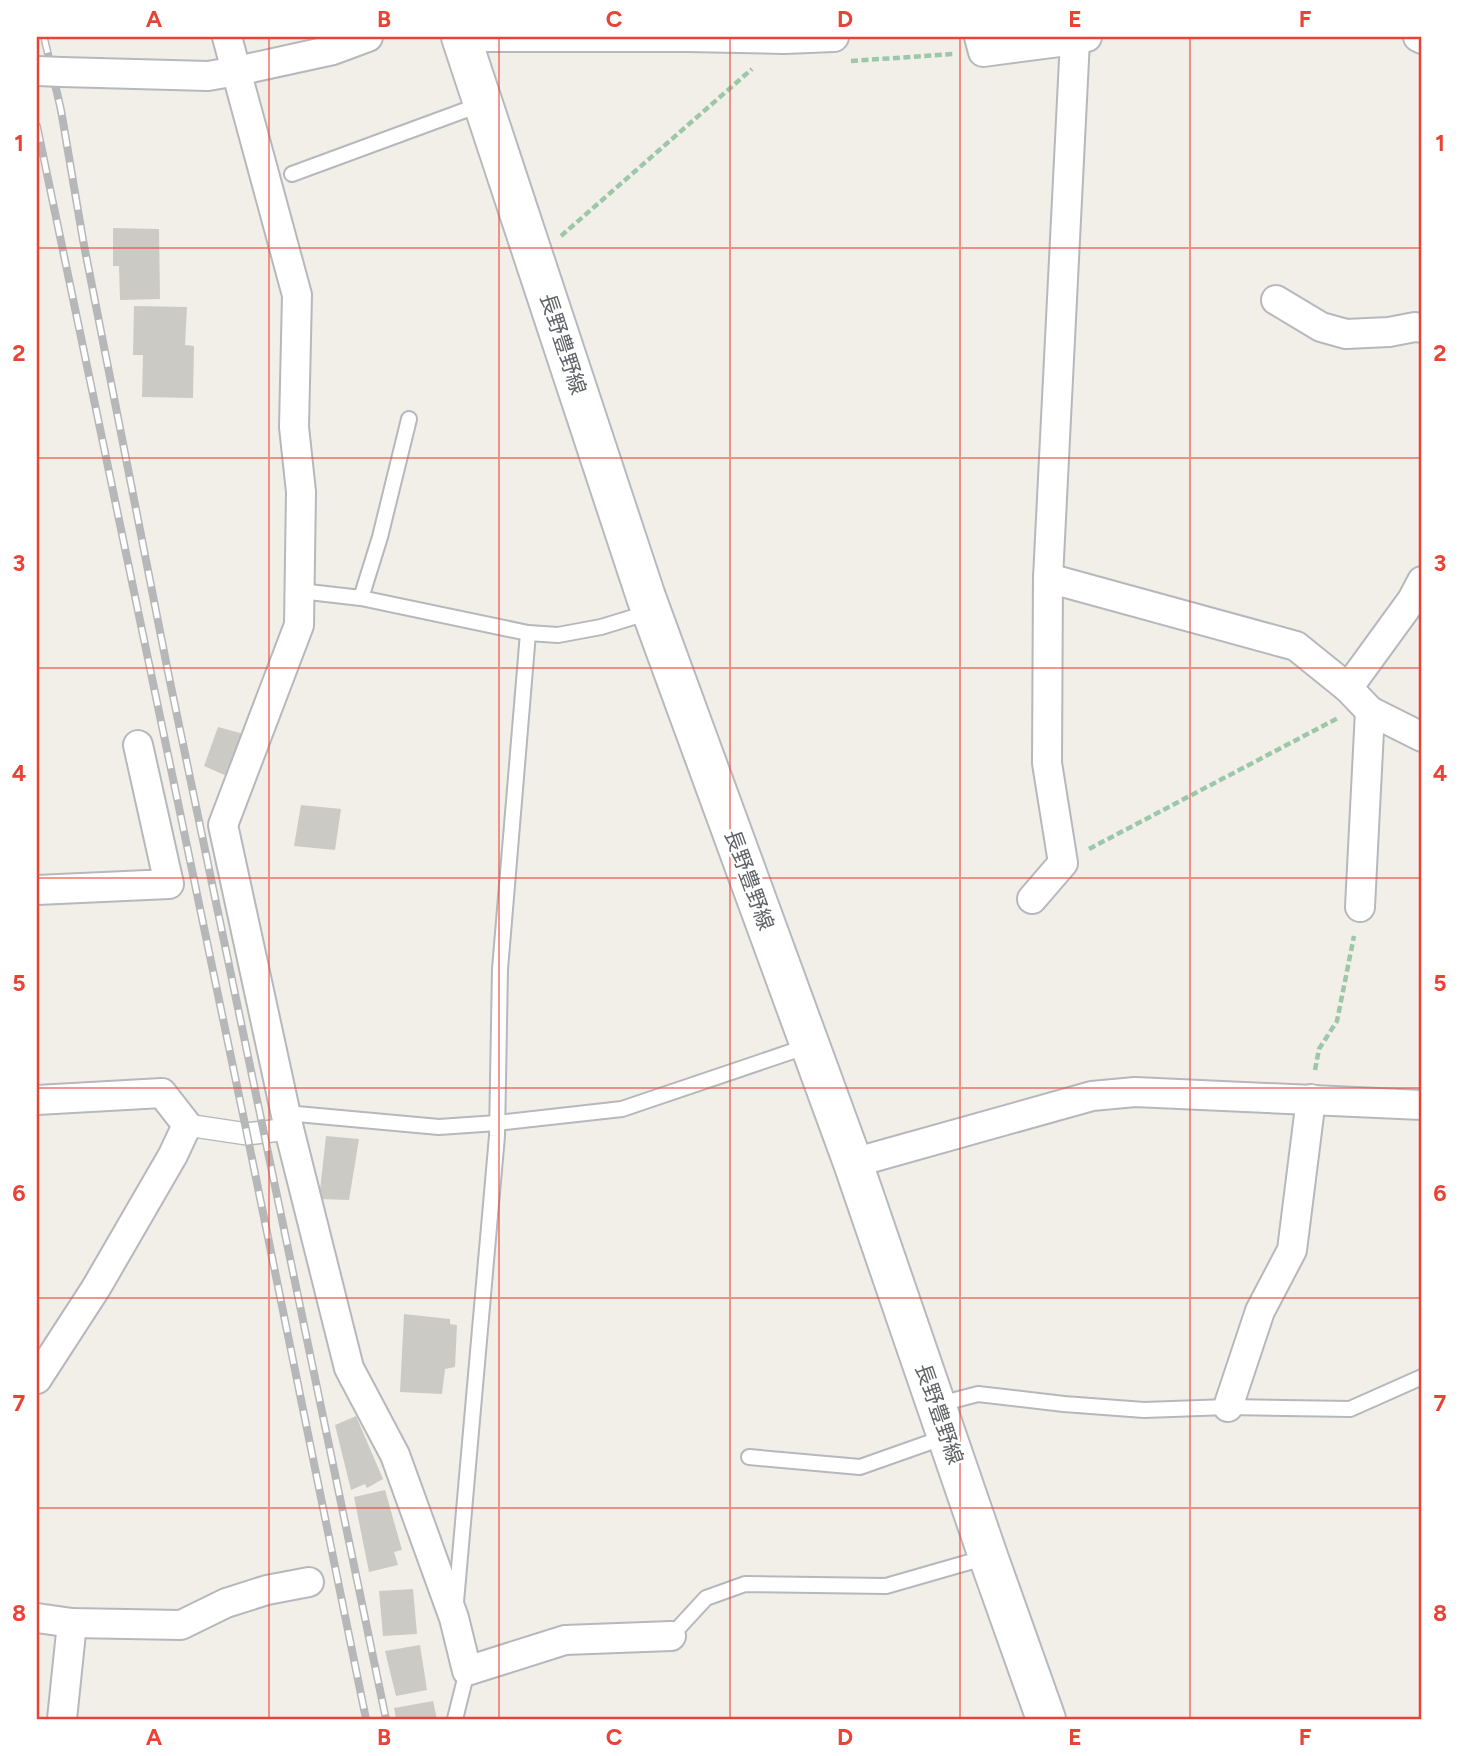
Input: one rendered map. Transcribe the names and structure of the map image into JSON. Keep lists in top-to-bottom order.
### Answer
{
  "streets": {
    "main road": ["長野豊野線"]
  },
  "grid": {
    "columns": [
      "A",
      "B",
      "C",
      "D",
      "E",
      "F"
    ],
    "rows": [
      "1",
      "2",
      "3",
      "4",
      "5",
      "6",
      "7",
      "8"
    ]
  }
}
